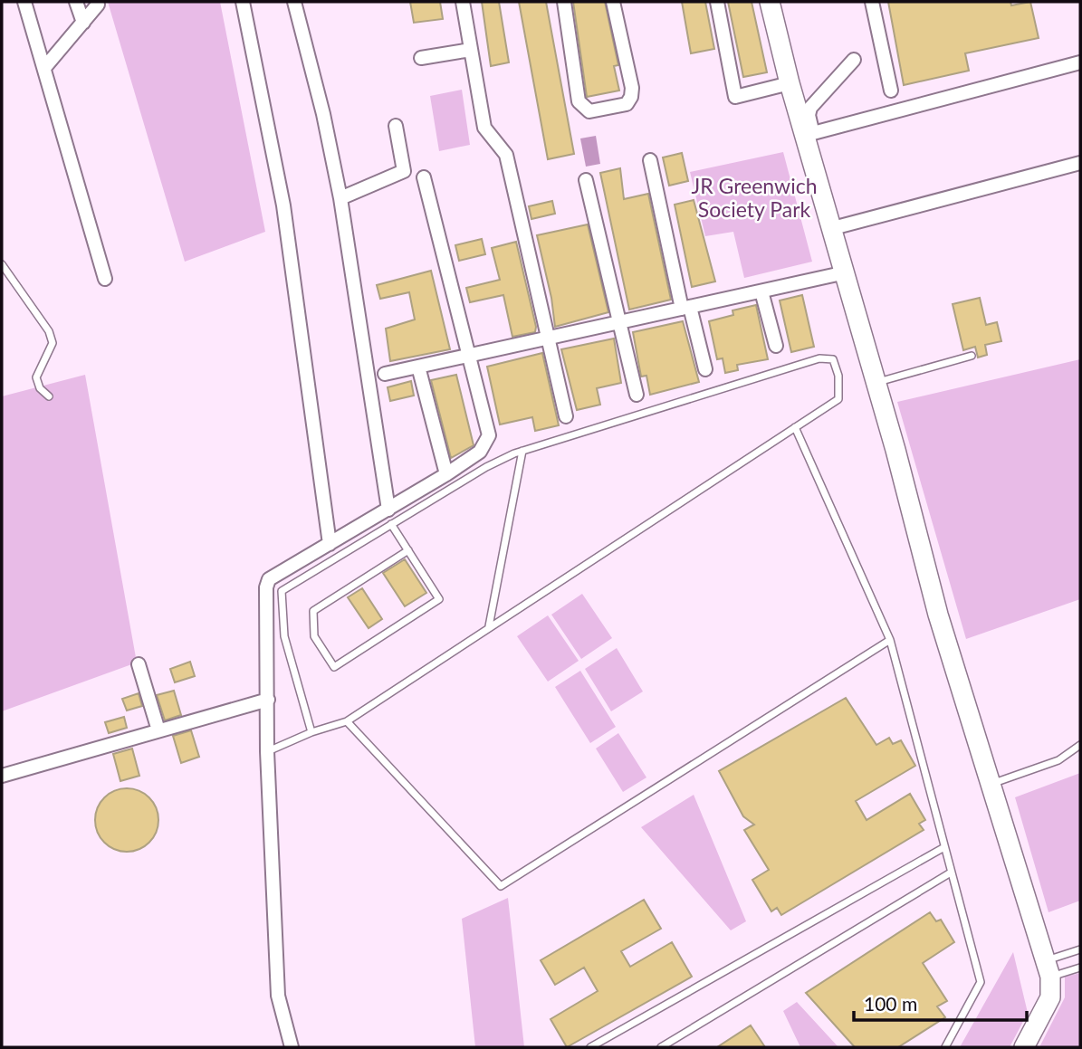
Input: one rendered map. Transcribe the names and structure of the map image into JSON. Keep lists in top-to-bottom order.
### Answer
{
  "parks": ["JR Greenwich Society Park"],
  "scale_bar": "100 m"
}
